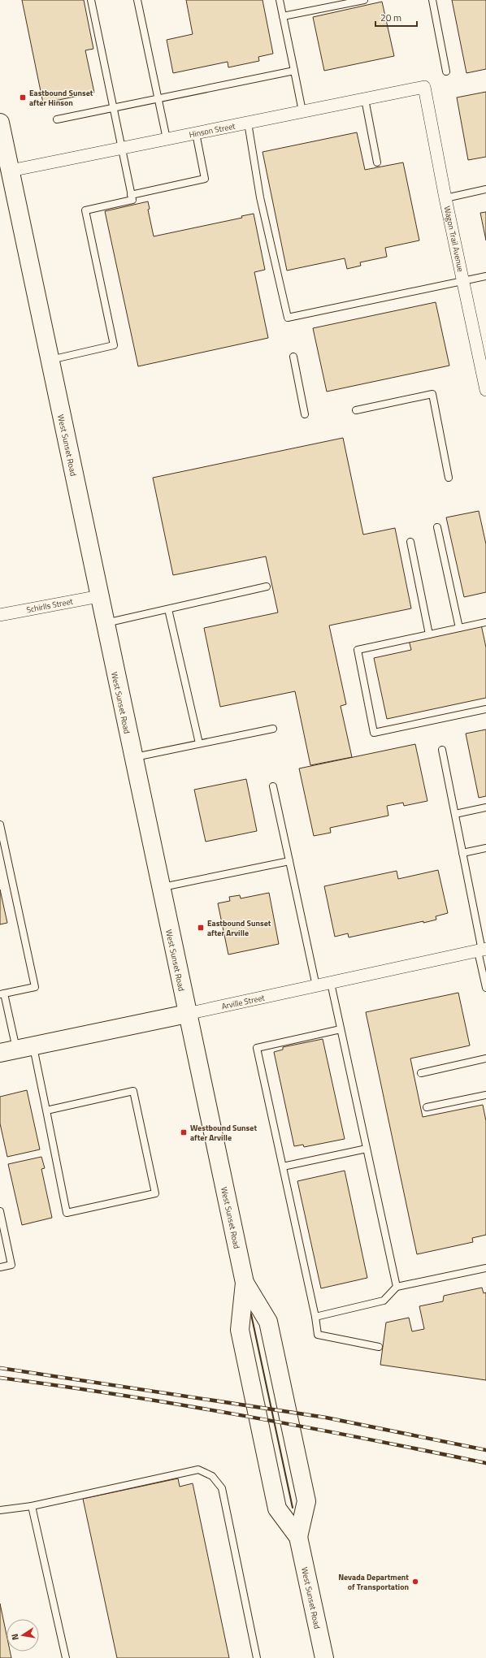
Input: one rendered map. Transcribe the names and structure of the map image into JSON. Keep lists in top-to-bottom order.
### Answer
{
  "streets": {
    "main road": ["West Sunset Road", "Arville Street"],
    "street": ["Hinson Street", "Wagon Trail Avenue", "Schirlls Street"]
  },
  "crossings": [
    ["Hinson Street", "Wagon Trail Avenue"],
    ["Hinson Street", "West Sunset Road"],
    ["West Sunset Road", "Schirlls Street"],
    ["West Sunset Road", "Arville Street"]
  ],
  "places": {
    "transit": ["Eastbound Sunset after Hinson", "Eastbound Sunset after Arville", "Westbound Sunset after Arville"],
    "other": ["Nevada Department of Transportation"]
  },
  "scale_bar": "20 m",
  "north": "left"
}
